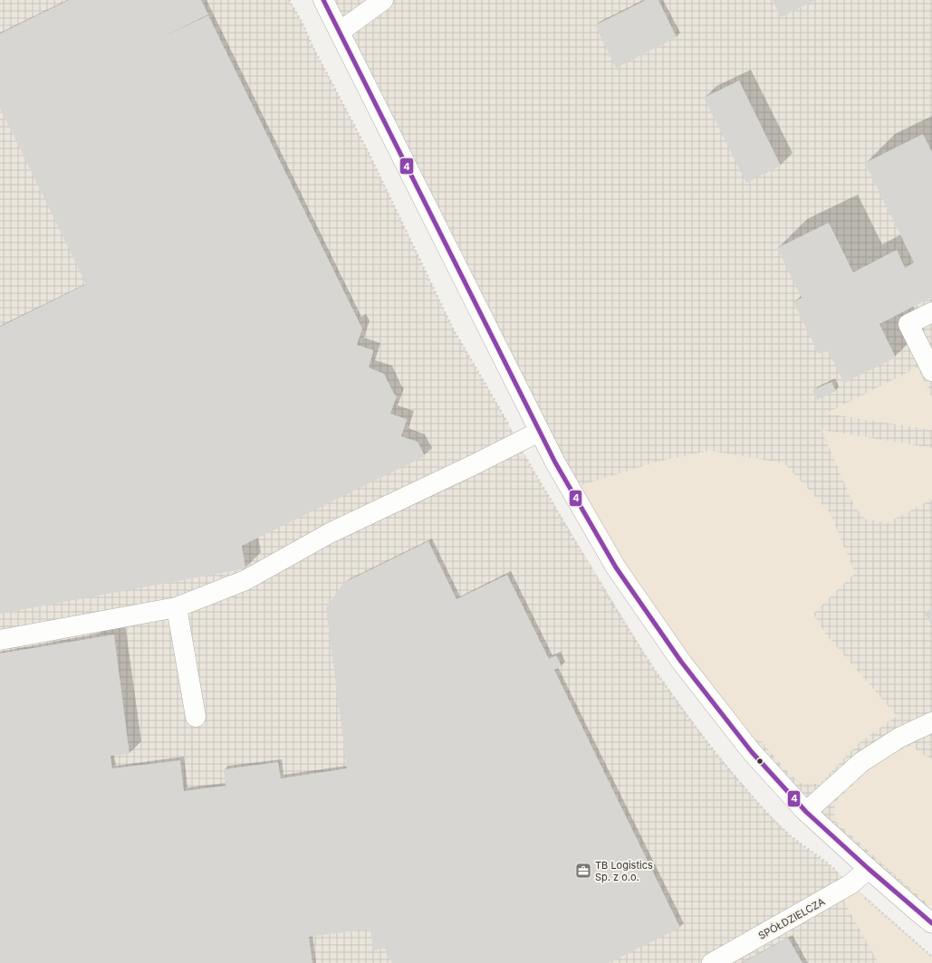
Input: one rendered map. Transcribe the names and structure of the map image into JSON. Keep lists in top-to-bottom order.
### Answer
{
  "streets": {
    "street": ["SPÓŁDZIELCZA"]
  },
  "places": {
    "office": ["TB Logistics Sp. z o.o."]
  },
  "lines": ["transit line 4"]
}
